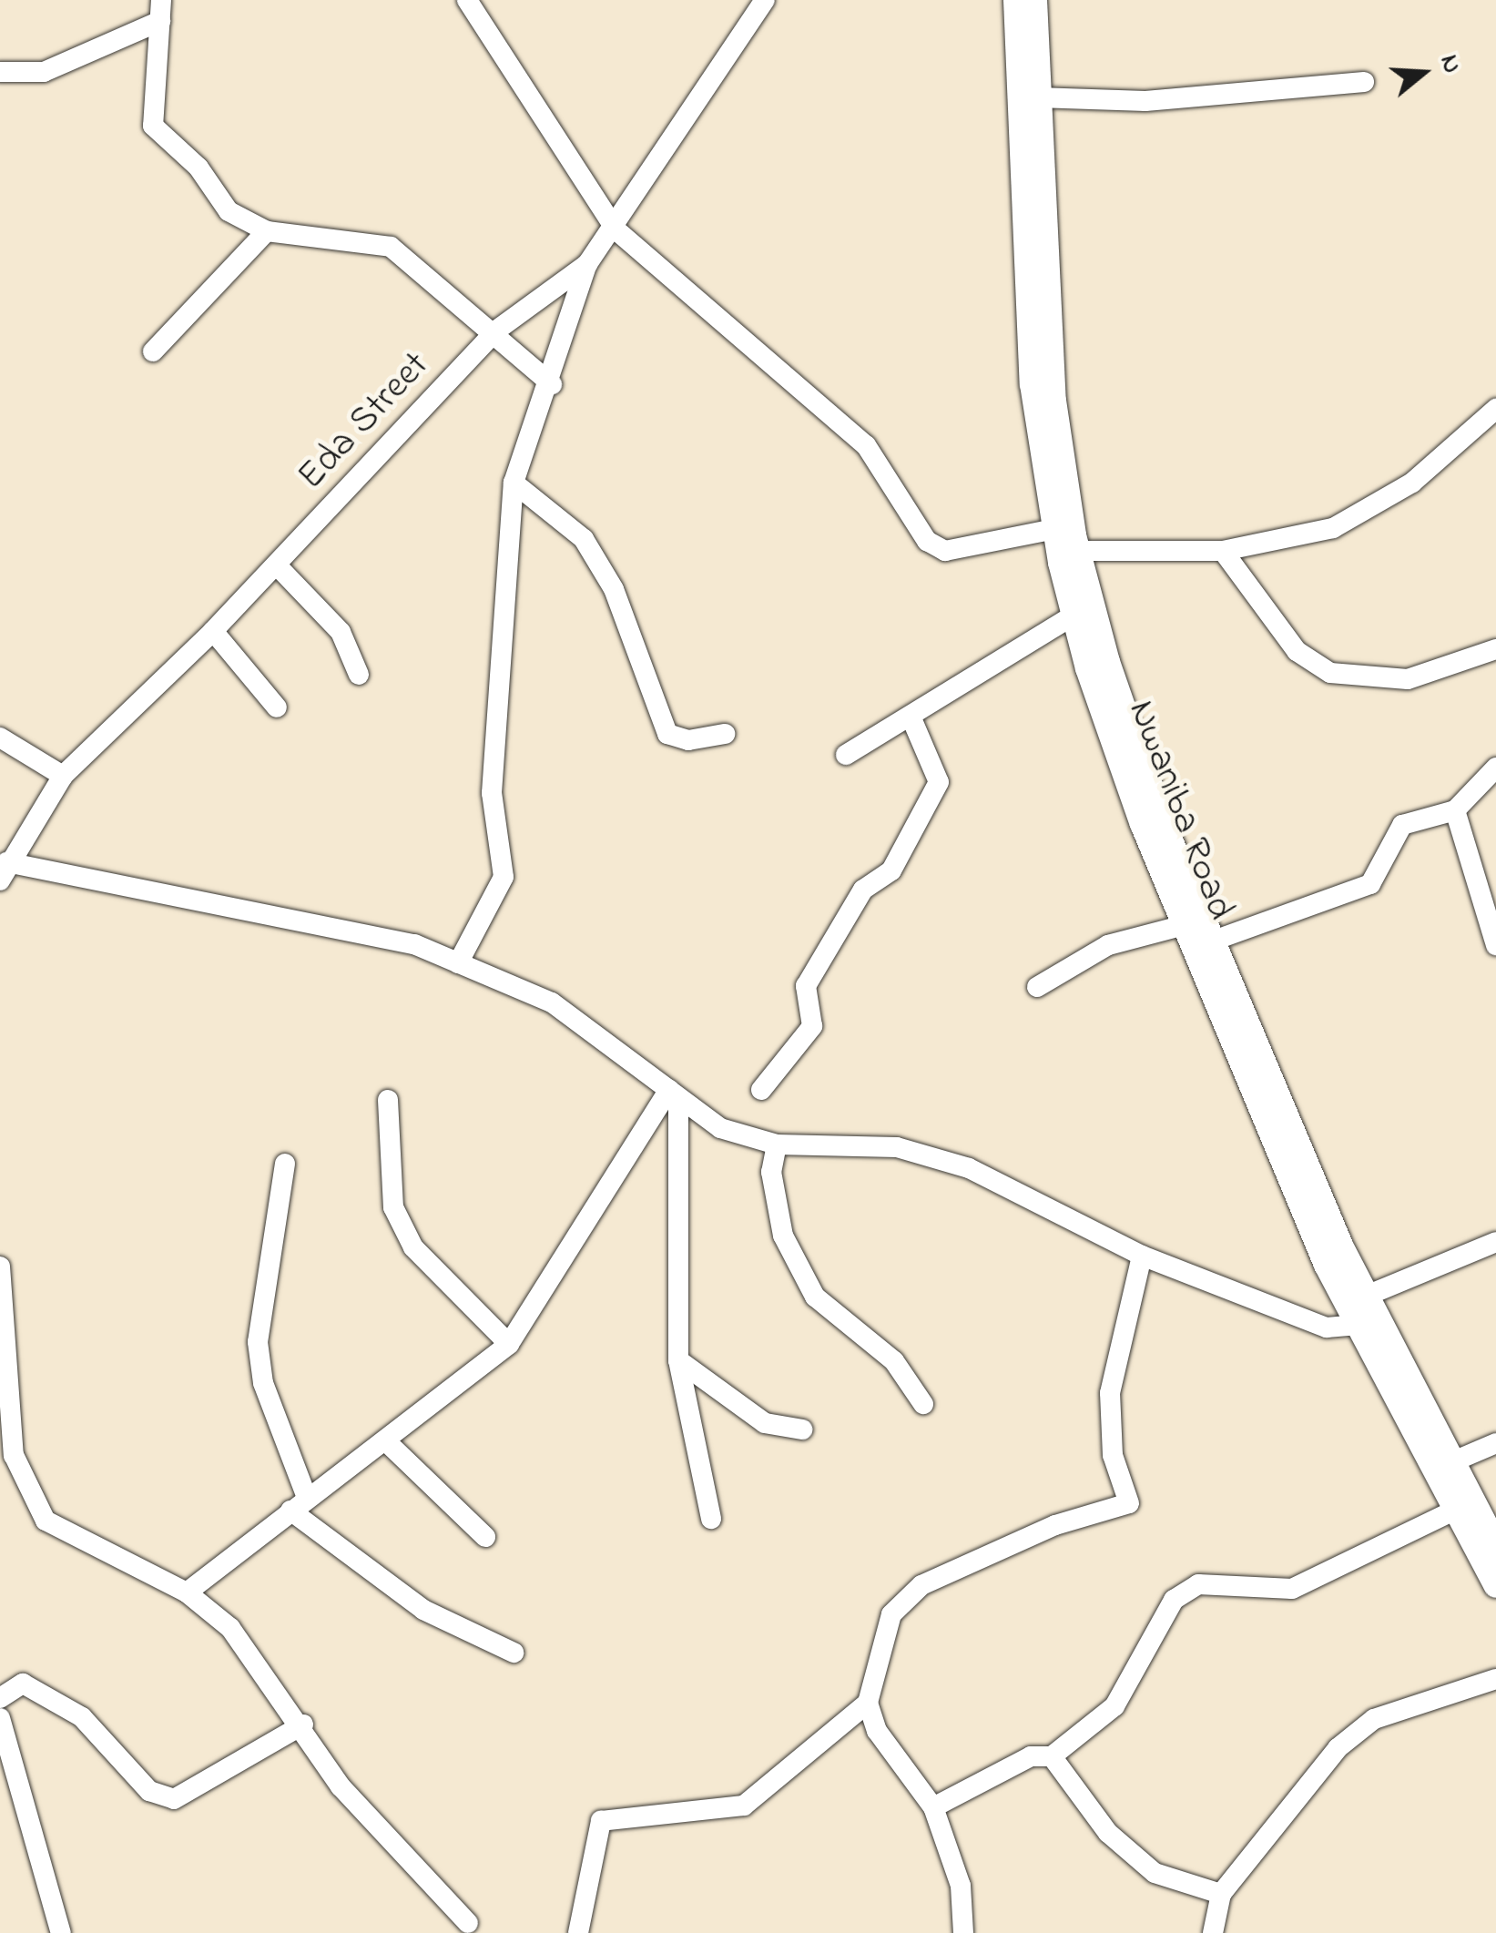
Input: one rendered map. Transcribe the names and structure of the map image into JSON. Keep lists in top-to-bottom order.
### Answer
{
  "streets": {
    "main road": ["Nwaniba Road"],
    "street": ["Eda Street"]
  },
  "north": "right"
}
